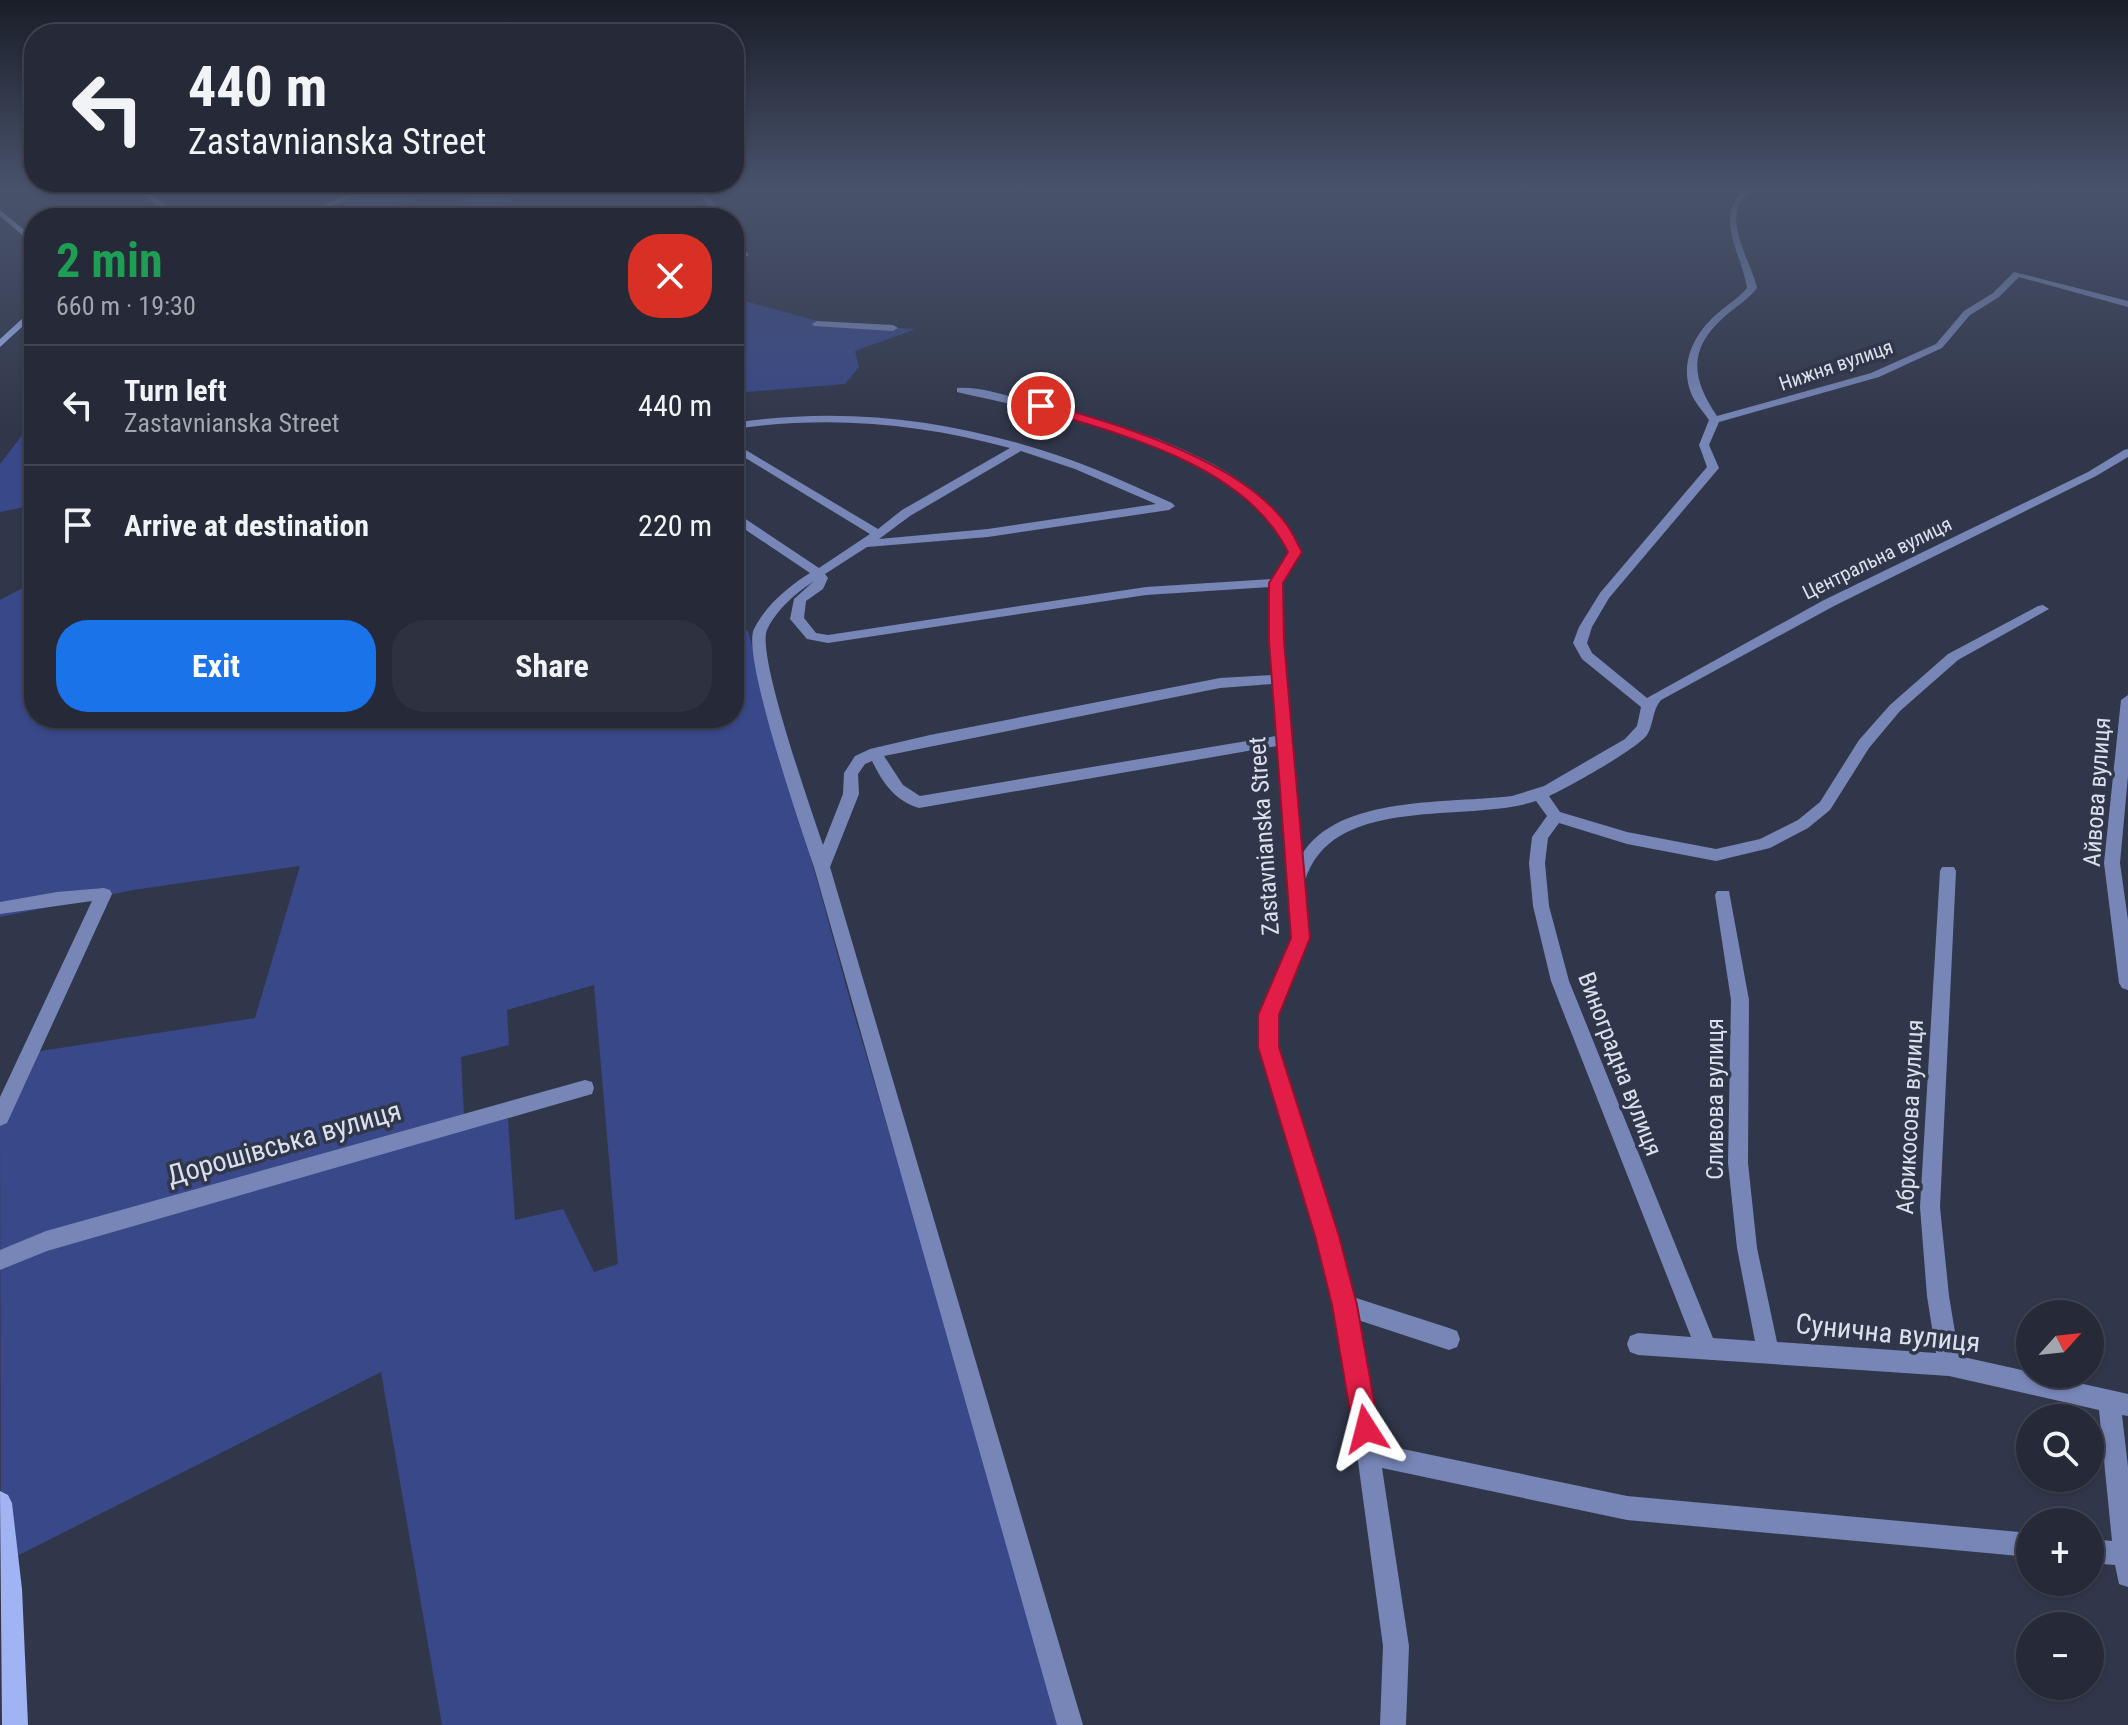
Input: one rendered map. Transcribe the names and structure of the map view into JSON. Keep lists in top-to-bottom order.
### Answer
{
  "streets": {
    "street": [
      "Нижня вулиця",
      "Центральна вулиця",
      "Айвова вулиця",
      "Zastavnianska Street",
      "Виноградна вулиця",
      "Сливова вулиця",
      "Абрикосова вулиця",
      "Дорошівська вулиця",
      "Сунична вулиця"
    ]
  },
  "crossings": [
    ["Виноградна вулиця", "Сунична вулиця"],
    ["Сливова вулиця", "Сунична вулиця"],
    ["Абрикосова вулиця", "Сунична вулиця"]
  ],
  "north": "top right",
  "page": {
    "turn": ["440 m", "Zastavnianska Street"],
    "heading": ["2 min", "660 m · 19:30"],
    "list": [
      {
        "name": "Turn left",
        "note": "Zastavnianska Street",
        "value": "440 m"
      },
      {
        "name": "Arrive at destination",
        "value": "220 m"
      }
    ],
    "buttons": ["Exit", "Share"],
    "map_buttons": ["+", "−"]
  }
}
